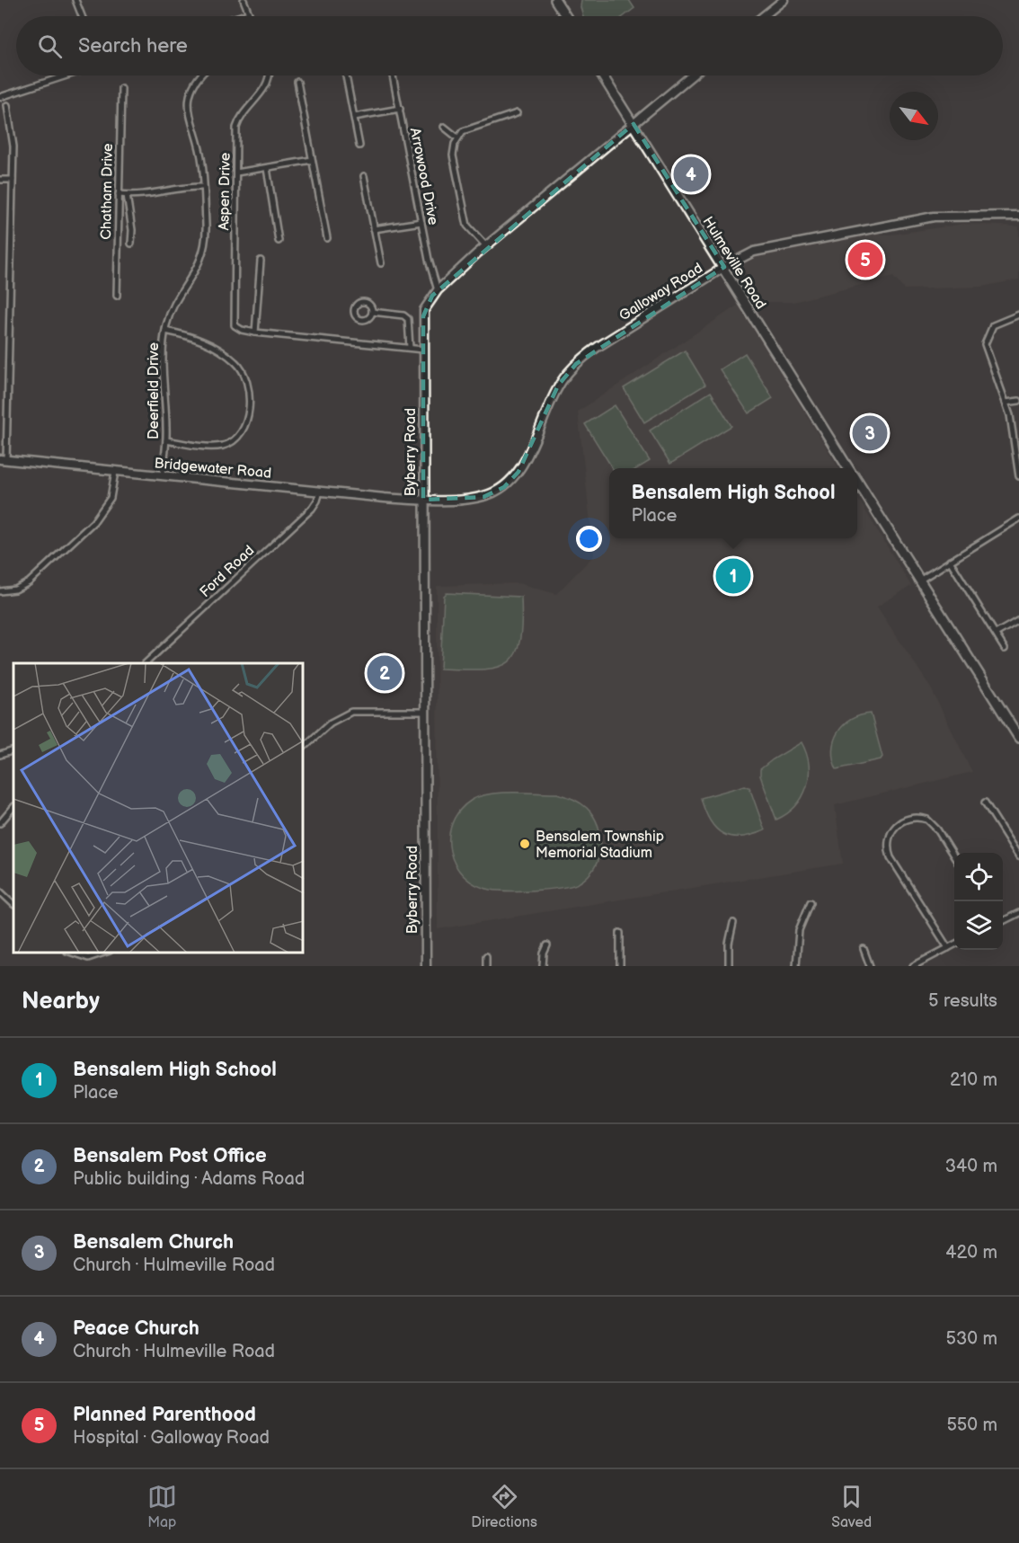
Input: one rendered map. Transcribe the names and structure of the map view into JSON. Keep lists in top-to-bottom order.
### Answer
{
  "streets": {
    "main road": [
      "Hulmeville Road",
      "Galloway Road",
      "Byberry Road",
      "Bridgewater Road"
    ],
    "street": [
      "Arrowood Drive",
      "Chatham Drive",
      "Aspen Drive",
      "Deerfield Drive",
      "Ford Road"
    ]
  },
  "crossings": [
    ["Arrowood Drive", "Byberry Road"],
    ["Hulmeville Road", "Galloway Road"],
    ["Hulmeville Road", "Byberry Road"],
    ["Galloway Road", "Byberry Road"],
    ["Galloway Road", "Bridgewater Road"],
    ["Deerfield Drive", "Bridgewater Road"],
    ["Byberry Road", "Bridgewater Road"],
    ["Bridgewater Road", "Ford Road"]
  ],
  "places": ["Bensalem Township Memorial Stadium"],
  "north": "bottom right",
  "page": {
    "search": "Search here",
    "pins": [
      "4",
      "5",
      "3",
      "1",
      "2"
    ],
    "popup": ["Bensalem High School", "Place"],
    "heading": ["Nearby", "5 results"],
    "list": [
      {
        "mark": "1",
        "name": "Bensalem High School",
        "note": "Place",
        "value": "210 m"
      },
      {
        "mark": "2",
        "name": "Bensalem Post Office",
        "note": "Public building · Adams Road",
        "value": "340 m"
      },
      {
        "mark": "3",
        "name": "Bensalem Church",
        "note": "Church · Hulmeville Road",
        "value": "420 m"
      },
      {
        "mark": "4",
        "name": "Peace Church",
        "note": "Church · Hulmeville Road",
        "value": "530 m"
      },
      {
        "mark": "5",
        "name": "Planned Parenthood",
        "note": "Hospital · Galloway Road",
        "value": "550 m"
      }
    ],
    "nav": ["Map", "Directions", "Saved"]
  }
}
